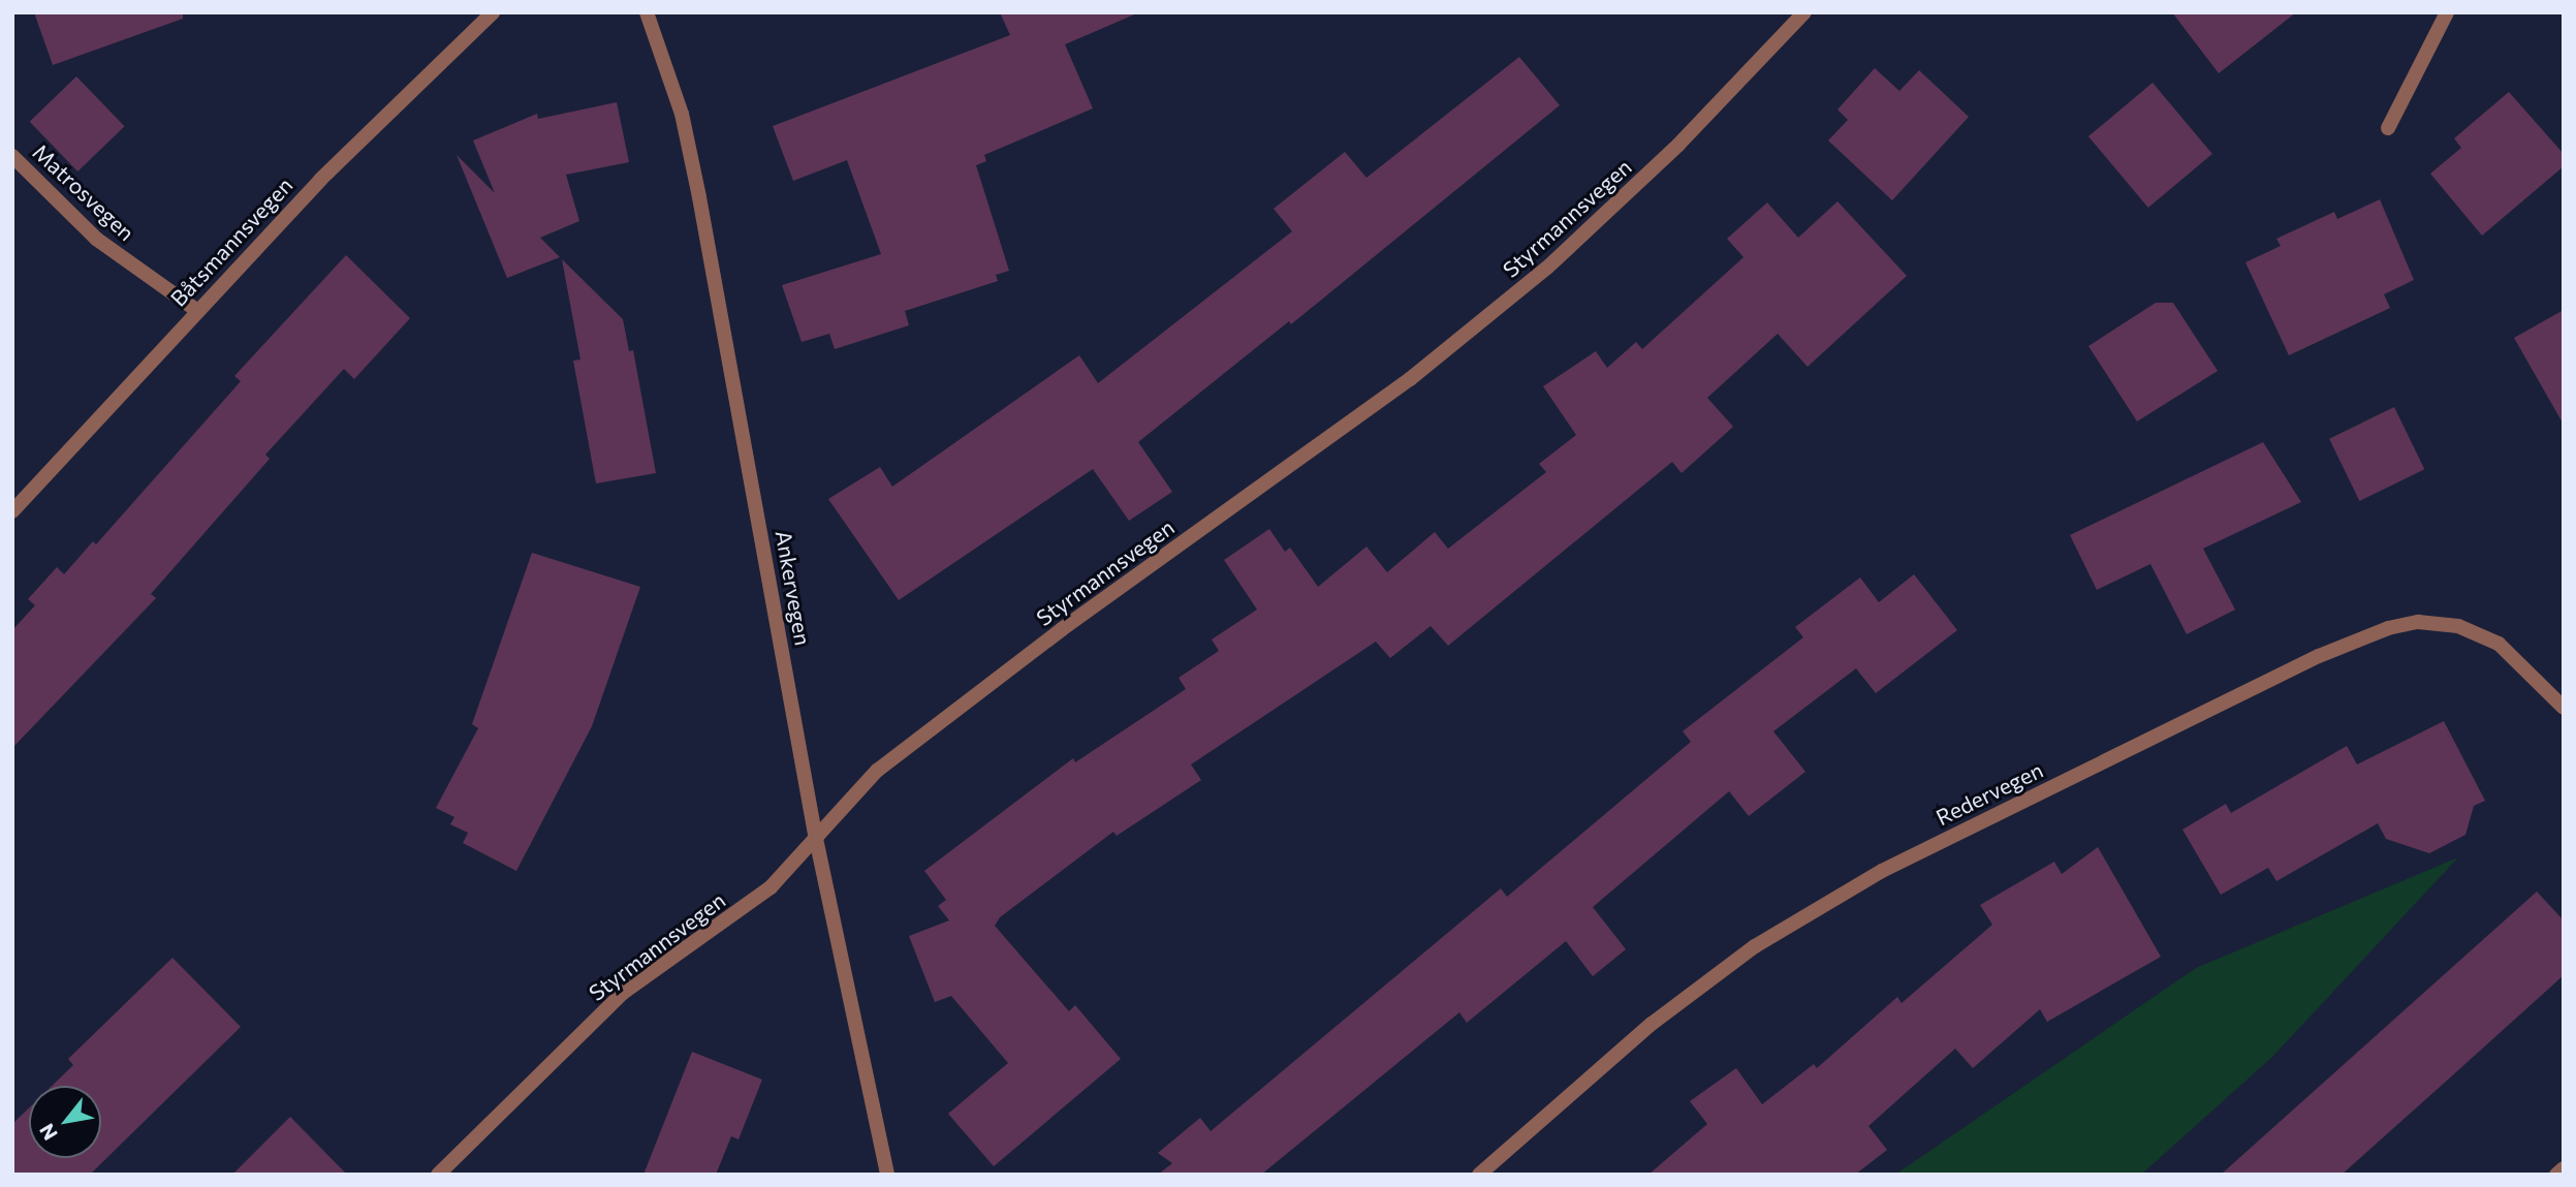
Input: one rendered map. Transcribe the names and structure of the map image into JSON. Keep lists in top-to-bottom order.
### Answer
{
  "streets": {
    "street": [
      "Matrosvegen",
      "Styrmannsvegen",
      "Båtsmannsvegen",
      "Ankervegen",
      "Redervegen"
    ]
  },
  "crossings": [
    ["Matrosvegen", "Båtsmannsvegen"],
    ["Styrmannsvegen", "Ankervegen"]
  ],
  "north": "bottom left"
}
